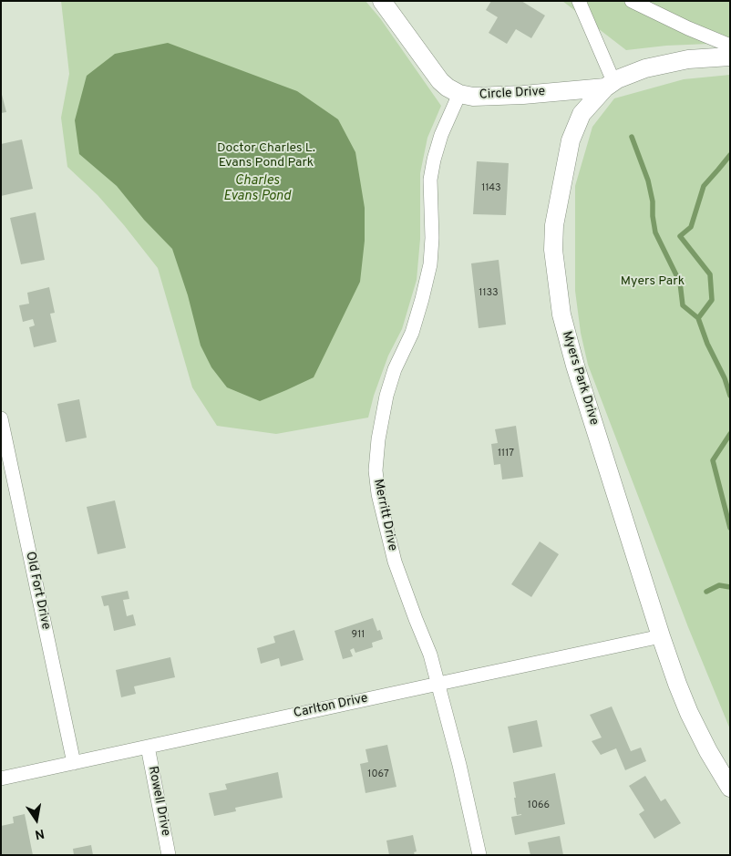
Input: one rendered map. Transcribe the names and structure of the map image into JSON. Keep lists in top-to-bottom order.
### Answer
{
  "streets": {
    "street": [
      "Circle Drive",
      "Myers Park Drive",
      "Merritt Drive",
      "Old Fort Drive",
      "Carlton Drive",
      "Rowell Drive"
    ]
  },
  "crossings": [
    ["Circle Drive", "Myers Park Drive"],
    ["Circle Drive", "Merritt Drive"],
    ["Myers Park Drive", "Carlton Drive"],
    ["Merritt Drive", "Carlton Drive"],
    ["Old Fort Drive", "Carlton Drive"],
    ["Carlton Drive", "Rowell Drive"]
  ],
  "water": ["Charles Evans Pond"],
  "parks": ["Doctor Charles L. Evans Pond Park", "Myers Park"],
  "house_numbers": [
    "1143",
    "1133",
    "1117",
    "911",
    "1067",
    "1066"
  ],
  "north": "bottom"
}
